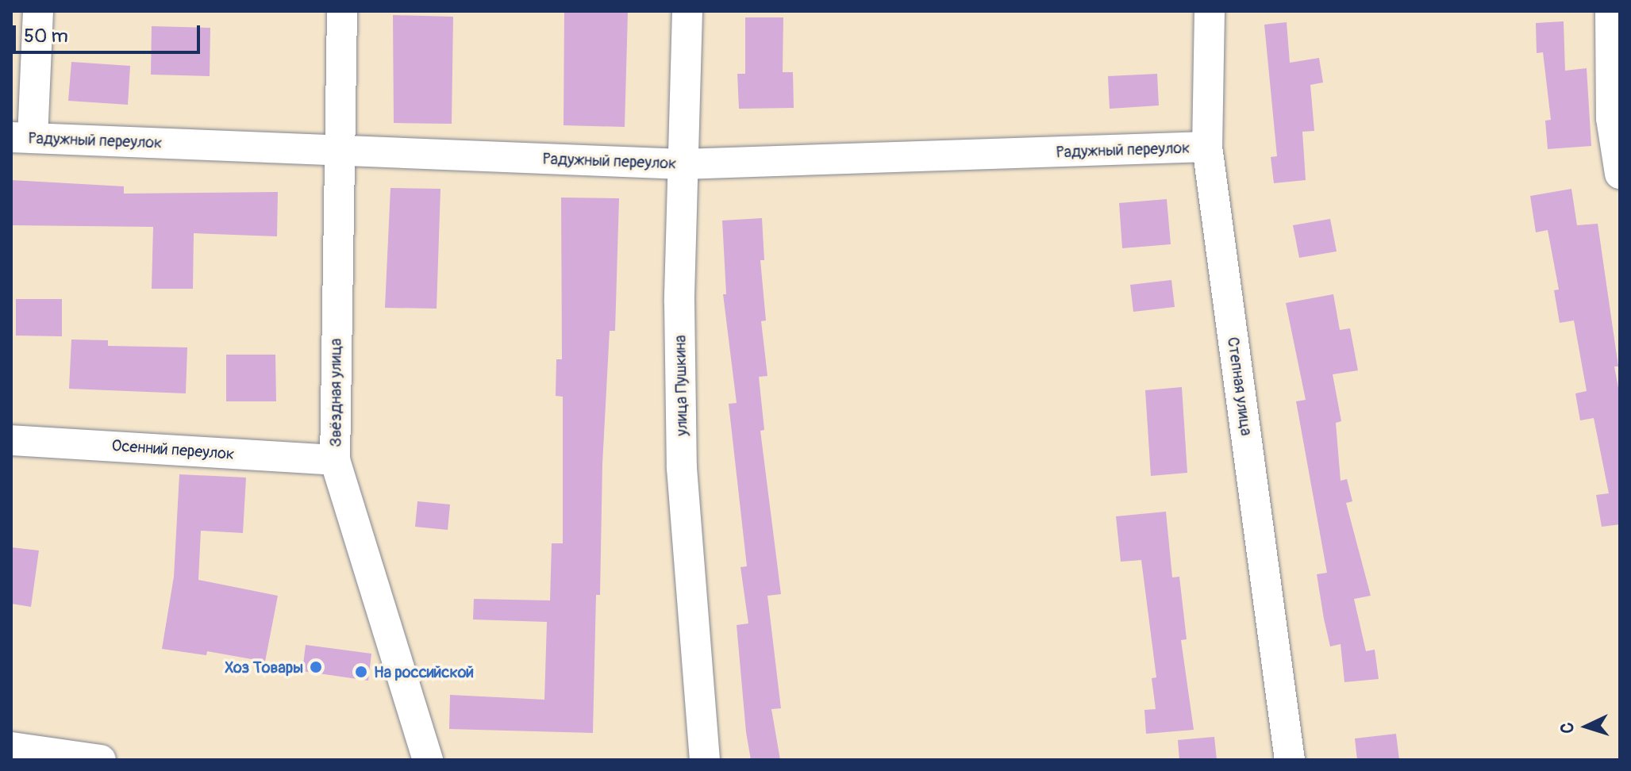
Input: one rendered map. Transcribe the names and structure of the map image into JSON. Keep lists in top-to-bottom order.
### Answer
{
  "streets": {
    "street": [
      "Радужный переулок",
      "улица Пушкина",
      "Степная улица",
      "Звёздная улица",
      "Осенний переулок"
    ]
  },
  "crossings": [
    ["Радужный переулок", "улица Пушкина"],
    ["Радужный переулок", "Степная улица"],
    ["Радужный переулок", "Звёздная улица"],
    ["Звёздная улица", "Осенний переулок"]
  ],
  "places": ["Хоз Товары", "На российской"],
  "scale_bar": "50 m",
  "north": "left"
}
